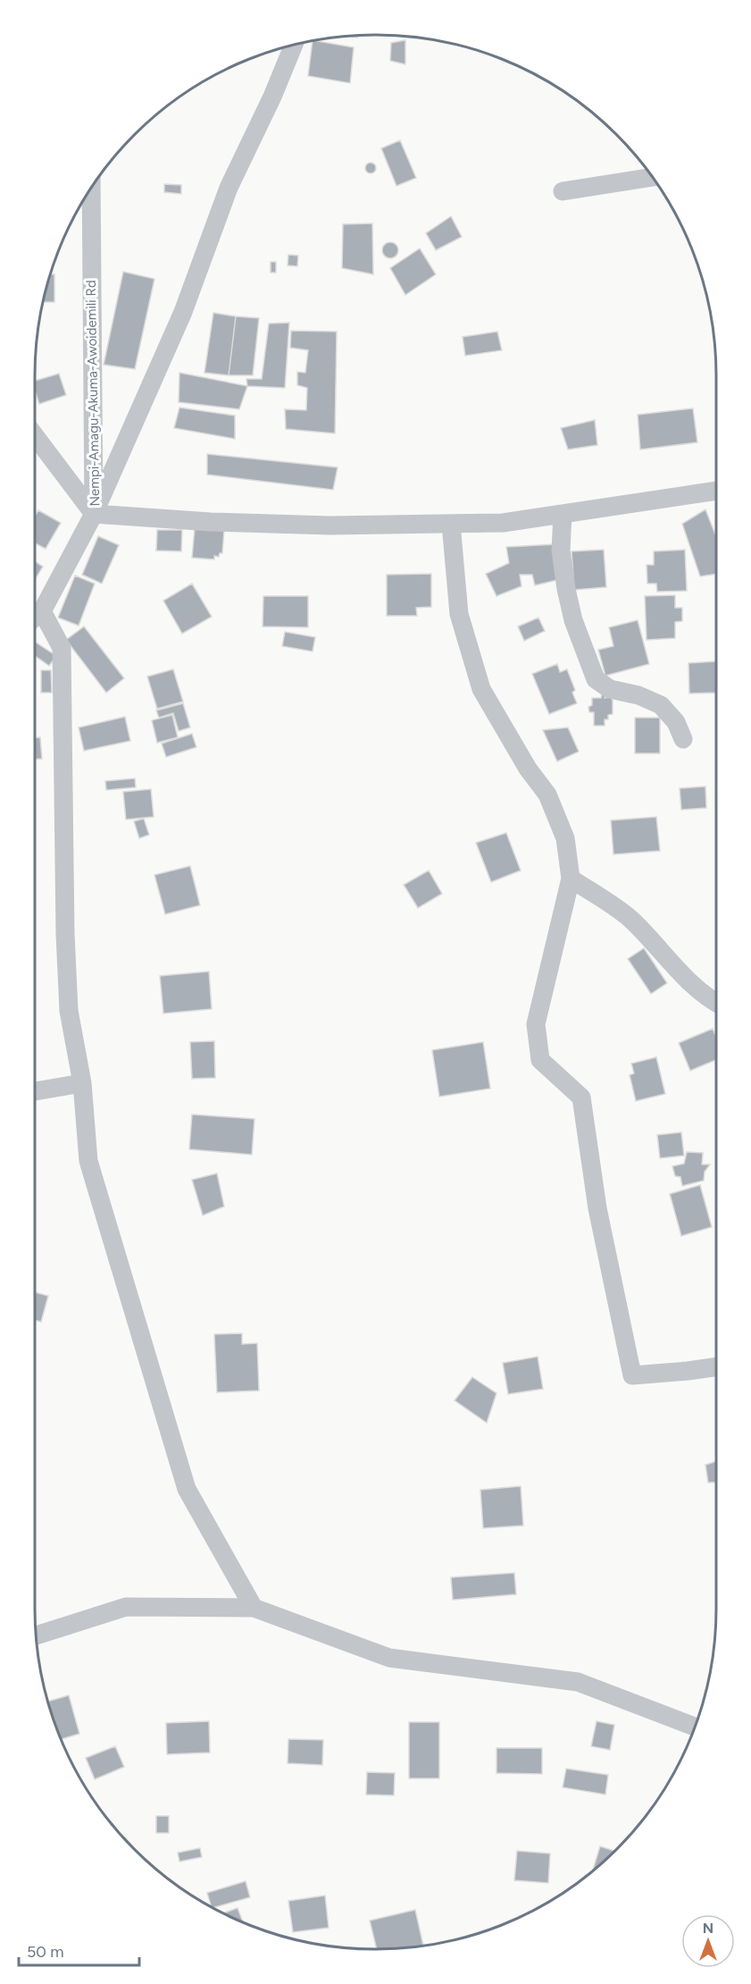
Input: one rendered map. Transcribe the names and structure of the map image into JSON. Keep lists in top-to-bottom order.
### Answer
{
  "streets": {
    "street": ["Nempi-Amagu-Akuma-Awoidemili Rd"]
  },
  "scale_bar": "50 m",
  "north": "top"
}
